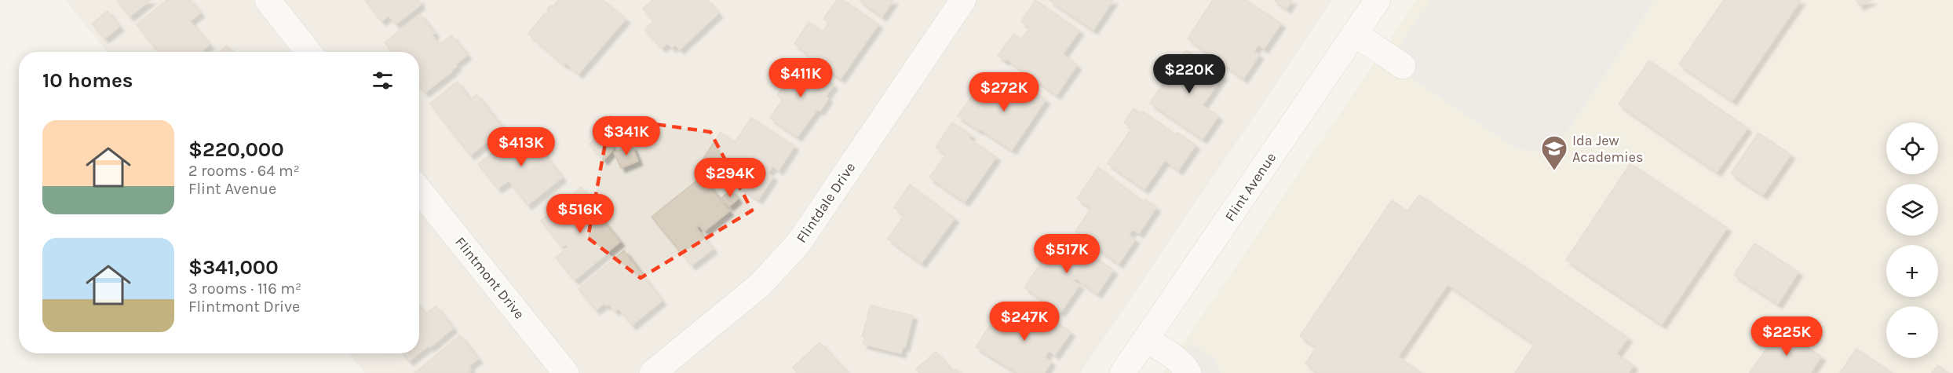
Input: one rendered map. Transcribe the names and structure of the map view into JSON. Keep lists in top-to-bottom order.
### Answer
{
  "streets": {
    "street": ["Flint Avenue", "Flintdale Drive", "Flintmont Drive"]
  },
  "places": {
    "school or university": ["Ida Jew Academies"]
  },
  "page": {
    "heading": "10 homes",
    "price": [
      "$220K",
      "$411K",
      "$272K",
      "$341K",
      "$413K",
      "$294K",
      "$516K",
      "$517K",
      "$247K",
      "$225K"
    ],
    "list": [
      {
        "name": "$220,000",
        "note": "2 rooms · 64 m² · Flint Avenue"
      },
      {
        "name": "$341,000",
        "note": "3 rooms · 116 m² · Flintmont Drive"
      }
    ],
    "map_buttons": ["+", "−"]
  }
}
